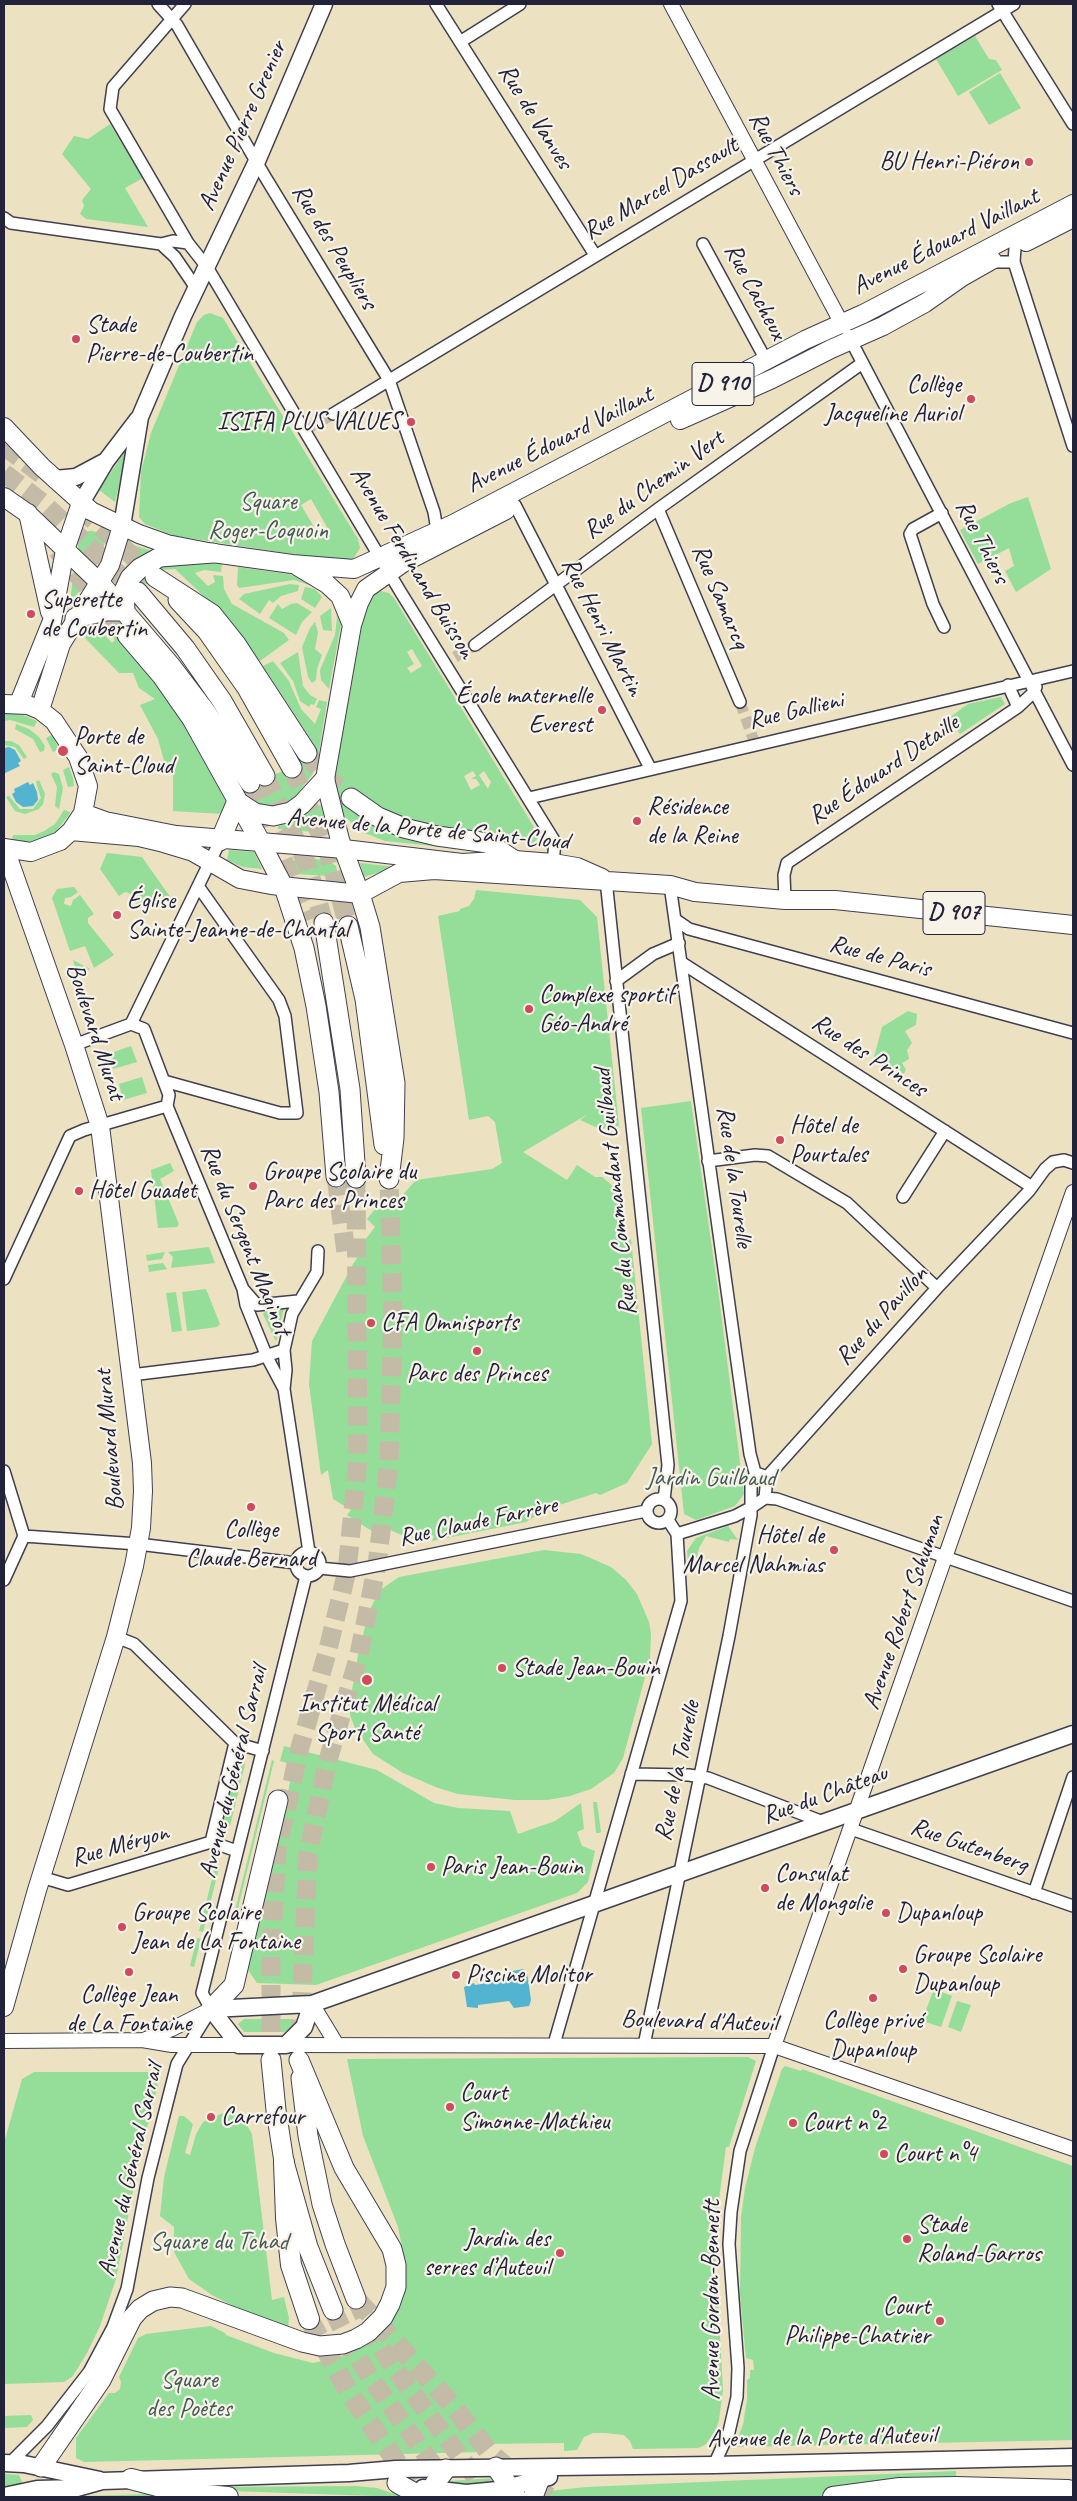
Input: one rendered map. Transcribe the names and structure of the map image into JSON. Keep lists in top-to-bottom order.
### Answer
{
  "streets": {
    "main road": [
      "Avenue Pierre Grenier",
      "Avenue Édouard Vaillant",
      "D 910",
      "Avenue de la Porte de Saint-Cloud",
      "D 907",
      "Boulevard Murat",
      "Rue du Château",
      "Boulevard d'Auteuil",
      "Avenue de la Porte d'Auteuil"
    ],
    "street": [
      "Rue de Vanves",
      "Rue Thiers",
      "Rue Marcel Dassault",
      "Rue des Peupliers",
      "Rue Cacheux",
      "Rue du Chemin Vert",
      "Avenue Ferdinand Buisson",
      "Rue Samarcq",
      "Rue Henri Martin",
      "Rue Gallieni",
      "Rue Édouard Detaille",
      "Rue de Paris",
      "Rue des Princes",
      "Rue de la Tourelle",
      "Rue du Commandant Guilbaud",
      "Rue du Sergent Maginot",
      "Rue du Pavillon",
      "Rue Claude Farrère",
      "Avenue Robert Schuman",
      "Avenue du Général Sarrail",
      "Rue Méryon",
      "Rue Gutenberg",
      "Avenue Gordon-Bennett"
    ]
  },
  "crossings": [
    ["Rue de Vanves", "Rue Marcel Dassault"],
    ["Avenue Pierre Grenier", "Rue des Peupliers"],
    ["Avenue Pierre Grenier", "Avenue Ferdinand Buisson"],
    ["Rue Thiers", "Rue Marcel Dassault"],
    ["Rue Thiers", "Avenue Édouard Vaillant"],
    ["Rue Thiers", "Rue du Chemin Vert"],
    ["Rue Thiers", "Rue Gallieni"],
    ["Rue Marcel Dassault", "Rue des Peupliers"],
    ["Avenue Édouard Vaillant", "Rue des Peupliers"],
    ["Avenue Édouard Vaillant", "Rue Cacheux"],
    ["Avenue Édouard Vaillant", "Avenue Ferdinand Buisson"],
    ["Avenue Édouard Vaillant", "Rue Henri Martin"],
    ["Avenue Édouard Vaillant", "Avenue de la Porte de Saint-Cloud"],
    ["Rue des Peupliers", "Avenue Ferdinand Buisson"],
    ["Rue du Chemin Vert", "Rue Samarcq"],
    ["Rue du Chemin Vert", "Rue Henri Martin"],
    ["Avenue Ferdinand Buisson", "Rue Gallieni"],
    ["Avenue Ferdinand Buisson", "Avenue de la Porte de Saint-Cloud"],
    ["Rue Henri Martin", "Rue Gallieni"],
    ["Rue Édouard Detaille", "D 907"],
    ["Avenue de la Porte de Saint-Cloud", "D 907"],
    ["Avenue de la Porte de Saint-Cloud", "Rue du Commandant Guilbaud"],
    ["D 907", "Rue de la Tourelle"],
    ["D 907", "Rue du Commandant Guilbaud"],
    ["Rue de Paris", "Rue de la Tourelle"],
    ["Boulevard Murat", "Rue Méryon"],
    ["Rue des Princes", "Rue de la Tourelle"],
    ["Rue des Princes", "Rue du Pavillon"],
    ["Rue de la Tourelle", "Rue du Pavillon"],
    ["Rue de la Tourelle", "Rue du Château"],
    ["Rue de la Tourelle", "Boulevard d'Auteuil"],
    ["Rue du Commandant Guilbaud", "Rue Claude Farrère"],
    ["Rue Claude Farrère", "Avenue du Général Sarrail"],
    ["Avenue Robert Schuman", "Rue du Château"],
    ["Avenue Robert Schuman", "Rue Gutenberg"],
    ["Avenue Robert Schuman", "Boulevard d'Auteuil"],
    ["Avenue Robert Schuman", "Avenue Gordon-Bennett"],
    ["Avenue du Général Sarrail", "Rue Méryon"],
    ["Avenue du Général Sarrail", "Boulevard d'Auteuil"],
    ["Avenue du Général Sarrail", "Avenue de la Porte d'Auteuil"],
    ["Boulevard d'Auteuil", "Avenue Gordon-Bennett"],
    ["Avenue Gordon-Bennett", "Avenue de la Porte d'Auteuil"]
  ],
  "parks": [
    "Square Roger-Coquoin",
    "Jardin Guilbaud",
    "Square du Tchad",
    "Square des Poètes"
  ],
  "places": [
    "BU Henri-Piéron",
    "Stade Pierre-de-Coubertin",
    "Collège Jacqueline Auriol",
    "ISIFA PLUS VALUES",
    "Superette de Coubertin",
    "École maternelle Everest",
    "Porte de Saint-Cloud",
    "Résidence de la Reine",
    "Église Sainte-Jeanne-de-Chantal",
    "Complexe sportif Géo-André",
    "Hôtel de Pourtales",
    "Groupe Scolaire du Parc des Princes",
    "Hôtel Guadet",
    "CFA Omnisports",
    "Parc des Princes",
    "Collège Claude Bernard",
    "Hôtel de Marcel Nahmias",
    "Stade Jean-Bouin",
    "Institut Médical Sport Santé",
    "Paris Jean-Bouin",
    "Consulat de Mongolie",
    "Dupanloup",
    "Groupe Scolaire Jean de La Fontaine",
    "Groupe Scolaire Dupanloup",
    "Collège Jean de La Fontaine",
    "Piscine Molitor",
    "Collège privé Dupanloup",
    "Court Simonne-Mathieu",
    "Carrefour",
    "Court n°2",
    "Court n°4",
    "Stade Roland-Garros",
    "Jardin des serres d’Auteuil",
    "Court Philippe-Chatrier"
  ]
}
